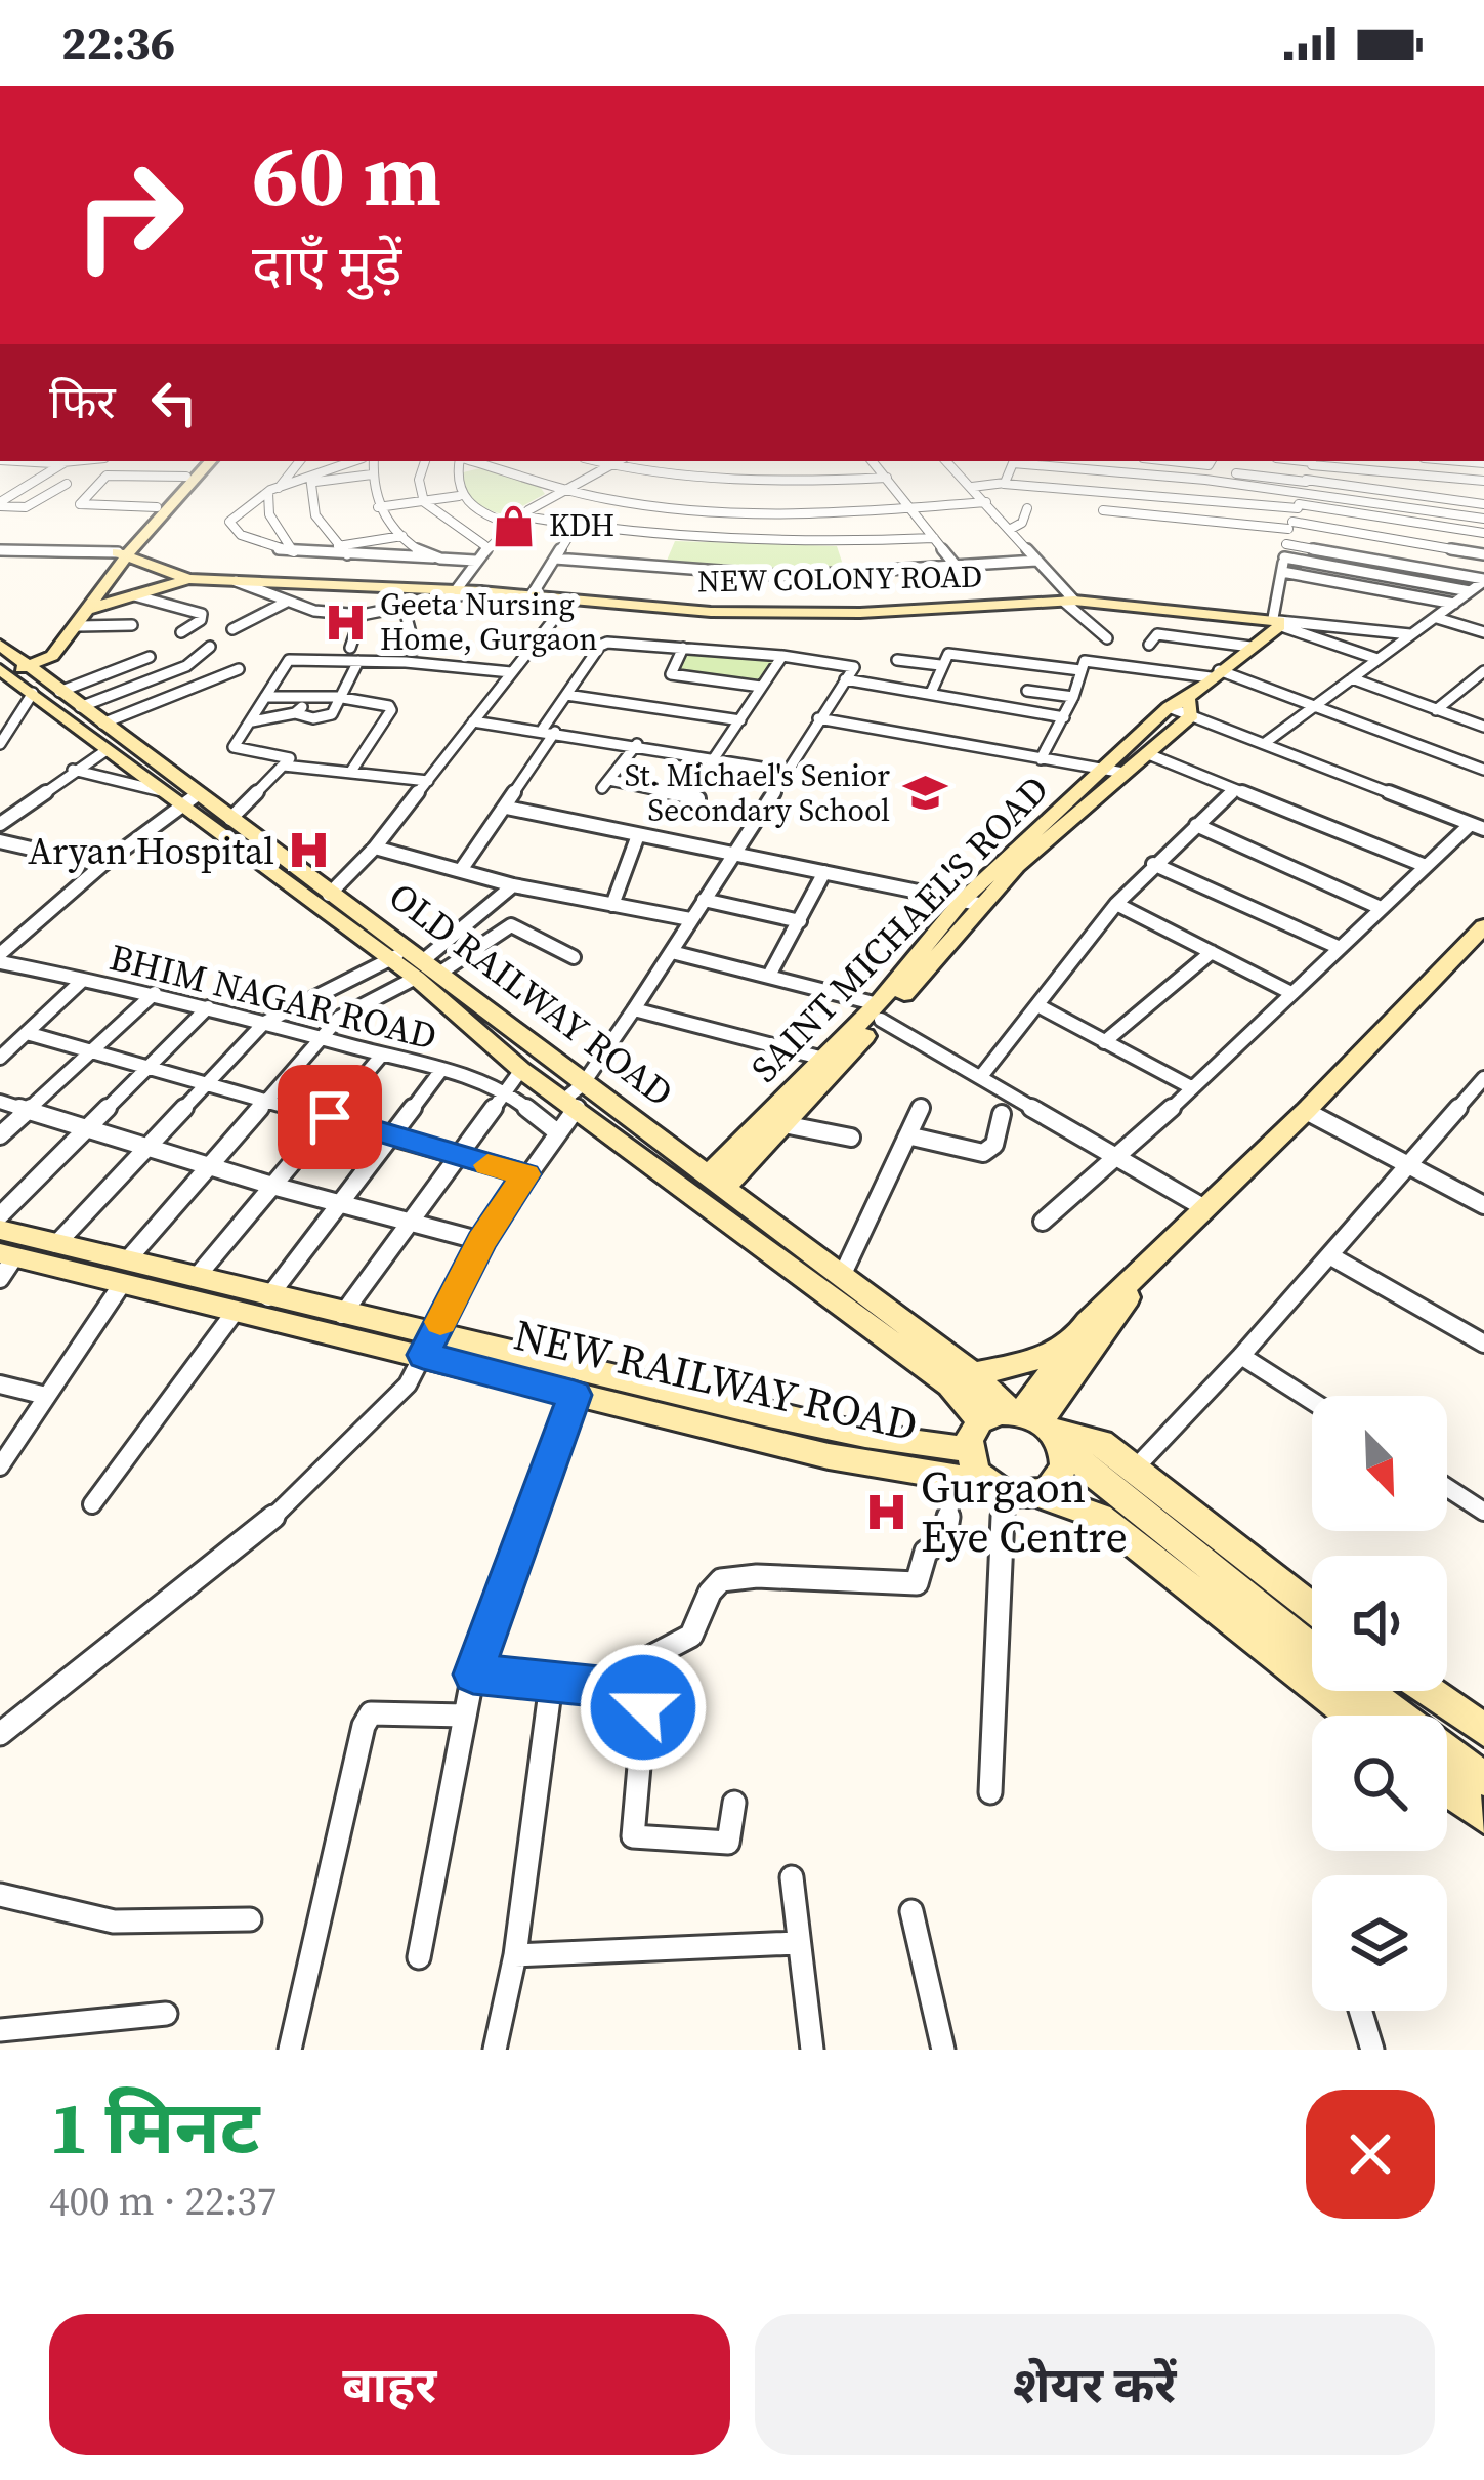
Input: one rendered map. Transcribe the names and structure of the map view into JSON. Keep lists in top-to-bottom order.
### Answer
{
  "streets": {
    "street": [
      "NEW COLONY ROAD",
      "SAINT MICHAEL'S ROAD",
      "OLD RAILWAY ROAD",
      "BHIM NAGAR ROAD",
      "NEW RAILWAY ROAD"
    ]
  },
  "crossings": [
    ["SAINT MICHAEL'S ROAD", "OLD RAILWAY ROAD"],
    ["OLD RAILWAY ROAD", "NEW RAILWAY ROAD"]
  ],
  "places": {
    "shop": ["KDH"],
    "hospital": ["Geeta Nursing Home, Gurgaon", "Aryan Hospital", "Gurgaon Eye Centre"],
    "school or university": ["St. Michael's Senior Secondary School"]
  },
  "north": "bottom right",
  "page": {
    "status": "22:36",
    "turn": ["60 m", "दाएँ मुड़ें"],
    "then": "फिर",
    "heading": ["1 मिनट", "400 m · 22:37"],
    "buttons": ["बाहर", "शेयर करें"]
  }
}
